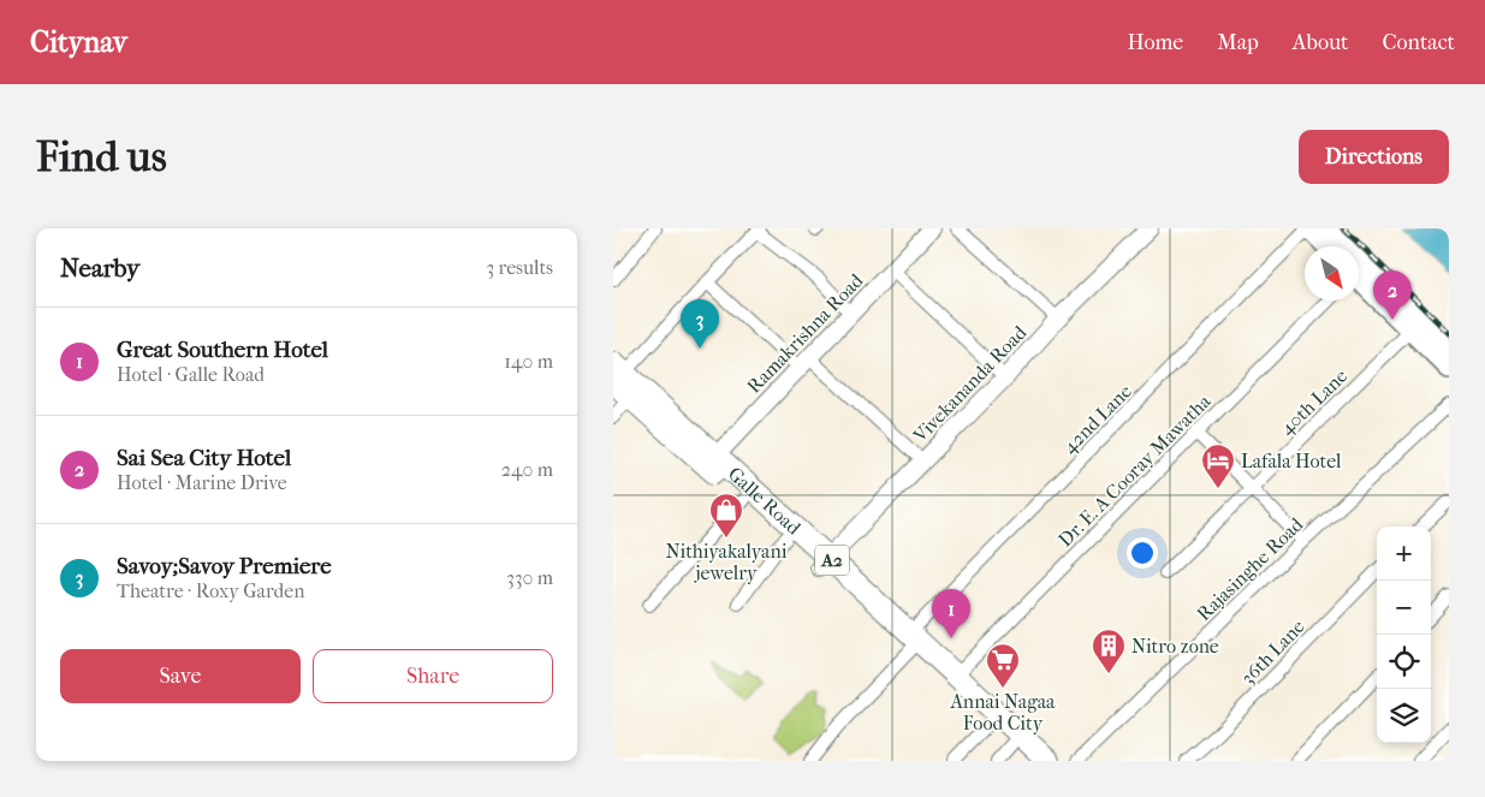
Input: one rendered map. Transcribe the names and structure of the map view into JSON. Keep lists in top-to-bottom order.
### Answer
{
  "streets": {
    "highway": ["Galle Road", "A2"],
    "street": [
      "Ramakrishna Road",
      "Vivekananda Road",
      "40th Lane",
      "42nd Lane",
      "Dr. E. A Cooray Mawatha",
      "Rajasinghe Road",
      "36th Lane"
    ]
  },
  "crossings": [
    ["Ramakrishna Road", "Galle Road"],
    ["Vivekananda Road", "Galle Road"],
    ["42nd Lane", "Galle Road"],
    ["Dr. E. A Cooray Mawatha", "Galle Road"]
  ],
  "places": {
    "hotel": ["Lafala Hotel"],
    "shop": ["Nithiyakalyani jewelry"],
    "building": ["Nitro zone"],
    "supermarket": ["Annai Nagaa Food City"]
  },
  "north": "bottom right",
  "page": {
    "header": "Citynav",
    "nav": [
      "Home",
      "Map",
      "About",
      "Contact"
    ],
    "buttons": [
      "Directions",
      ["Save", "Share"]
    ],
    "title": "Find us",
    "heading": ["Nearby", "3 results"],
    "pins": ["2", "3", "1"],
    "list": [
      {
        "mark": "1",
        "name": "Great Southern Hotel",
        "note": "Hotel · Galle Road",
        "value": "140 m"
      },
      {
        "mark": "2",
        "name": "Sai Sea City Hotel",
        "note": "Hotel · Marine Drive",
        "value": "240 m"
      },
      {
        "mark": "3",
        "name": "Savoy;Savoy Premiere",
        "note": "Theatre · Roxy Garden",
        "value": "330 m"
      }
    ],
    "map_buttons": ["+", "−"]
  }
}
